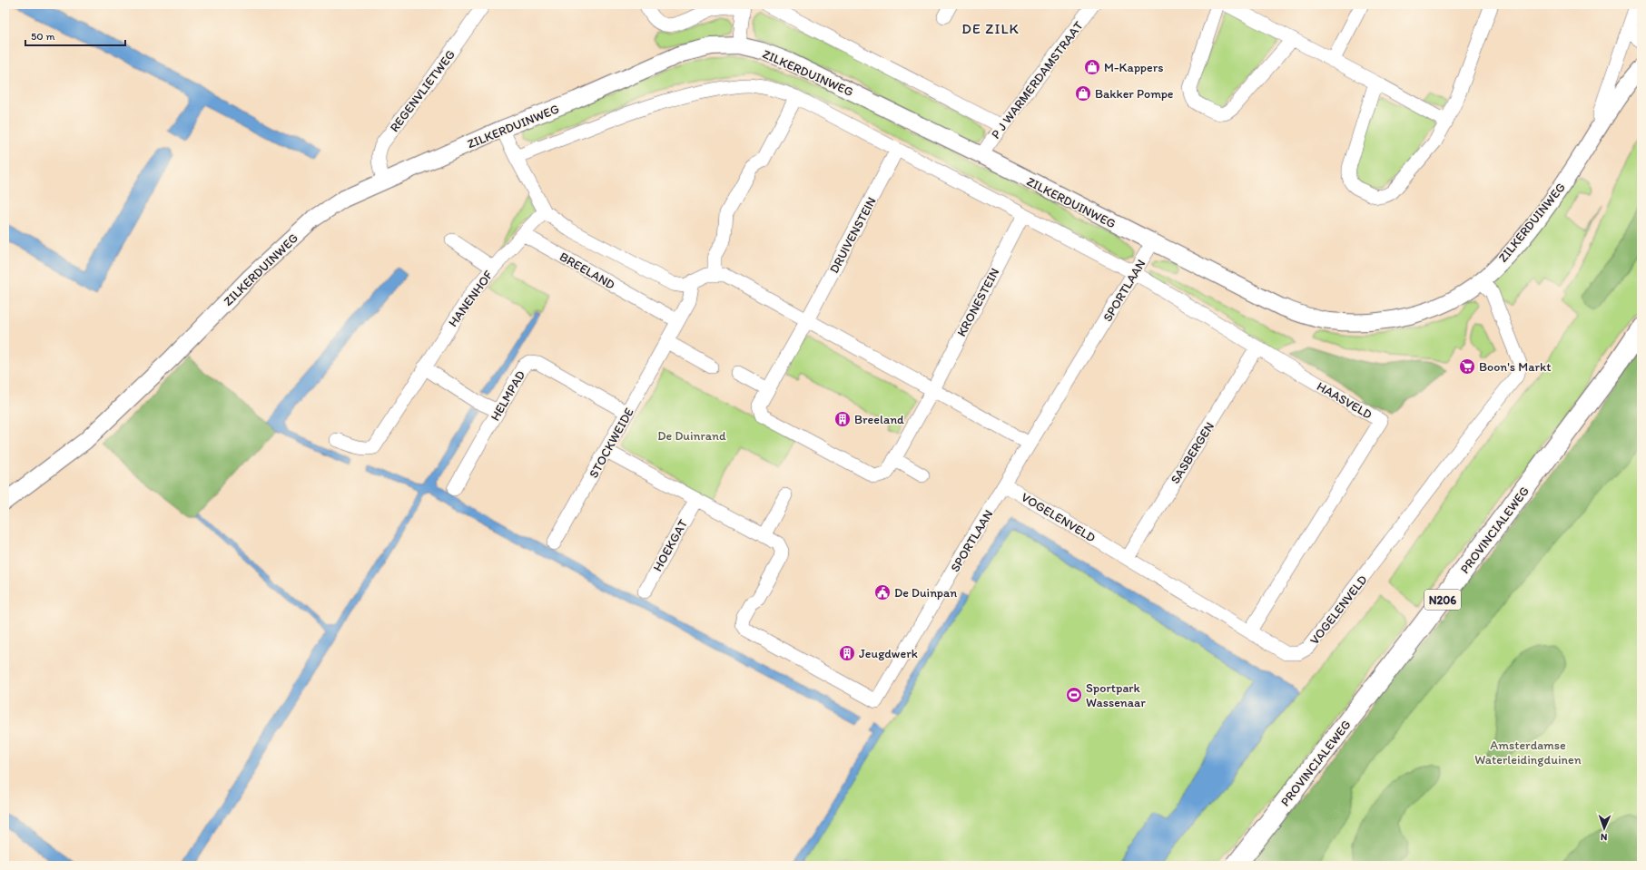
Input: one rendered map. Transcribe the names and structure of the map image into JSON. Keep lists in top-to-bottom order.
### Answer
{
  "streets": {
    "main road": ["PROVINCIALEWEG", "N206"],
    "street": [
      "ZILKERDUINWEG",
      "P J WARMERDAMSTRAAT",
      "REGENVLIETWEG",
      "DRUIVENSTEIN",
      "BREELAND",
      "SPORTLAAN",
      "HANENHOF",
      "KRONESTEIN",
      "HELMPAD",
      "HAASVELD",
      "STOCKWEIDE",
      "SASBERGEN",
      "VOGELENVELD",
      "HOEKGAT"
    ]
  },
  "crossings": [
    ["ZILKERDUINWEG", "P J WARMERDAMSTRAAT"],
    ["ZILKERDUINWEG", "REGENVLIETWEG"],
    ["ZILKERDUINWEG", "BREELAND"],
    ["ZILKERDUINWEG", "SPORTLAAN"],
    ["ZILKERDUINWEG", "VOGELENVELD"],
    ["BREELAND", "HANENHOF"],
    ["SPORTLAAN", "HAASVELD"],
    ["SPORTLAAN", "VOGELENVELD"],
    ["HELMPAD", "STOCKWEIDE"],
    ["HAASVELD", "SASBERGEN"],
    ["HAASVELD", "VOGELENVELD"],
    ["SASBERGEN", "VOGELENVELD"]
  ],
  "districts": ["DE ZILK"],
  "parks": ["De Duinrand", "Amsterdamse Waterleidingduinen"],
  "places": {
    "shop": ["M-Kappers", "Bakker Pompe"],
    "supermarket": ["Boon's Markt"],
    "building": ["Breeland", "Jeugdwerk"],
    "public building": ["De Duinpan"],
    "sports": ["Sportpark Wassenaar"]
  },
  "scale_bar": "50 m",
  "north": "bottom"
}
